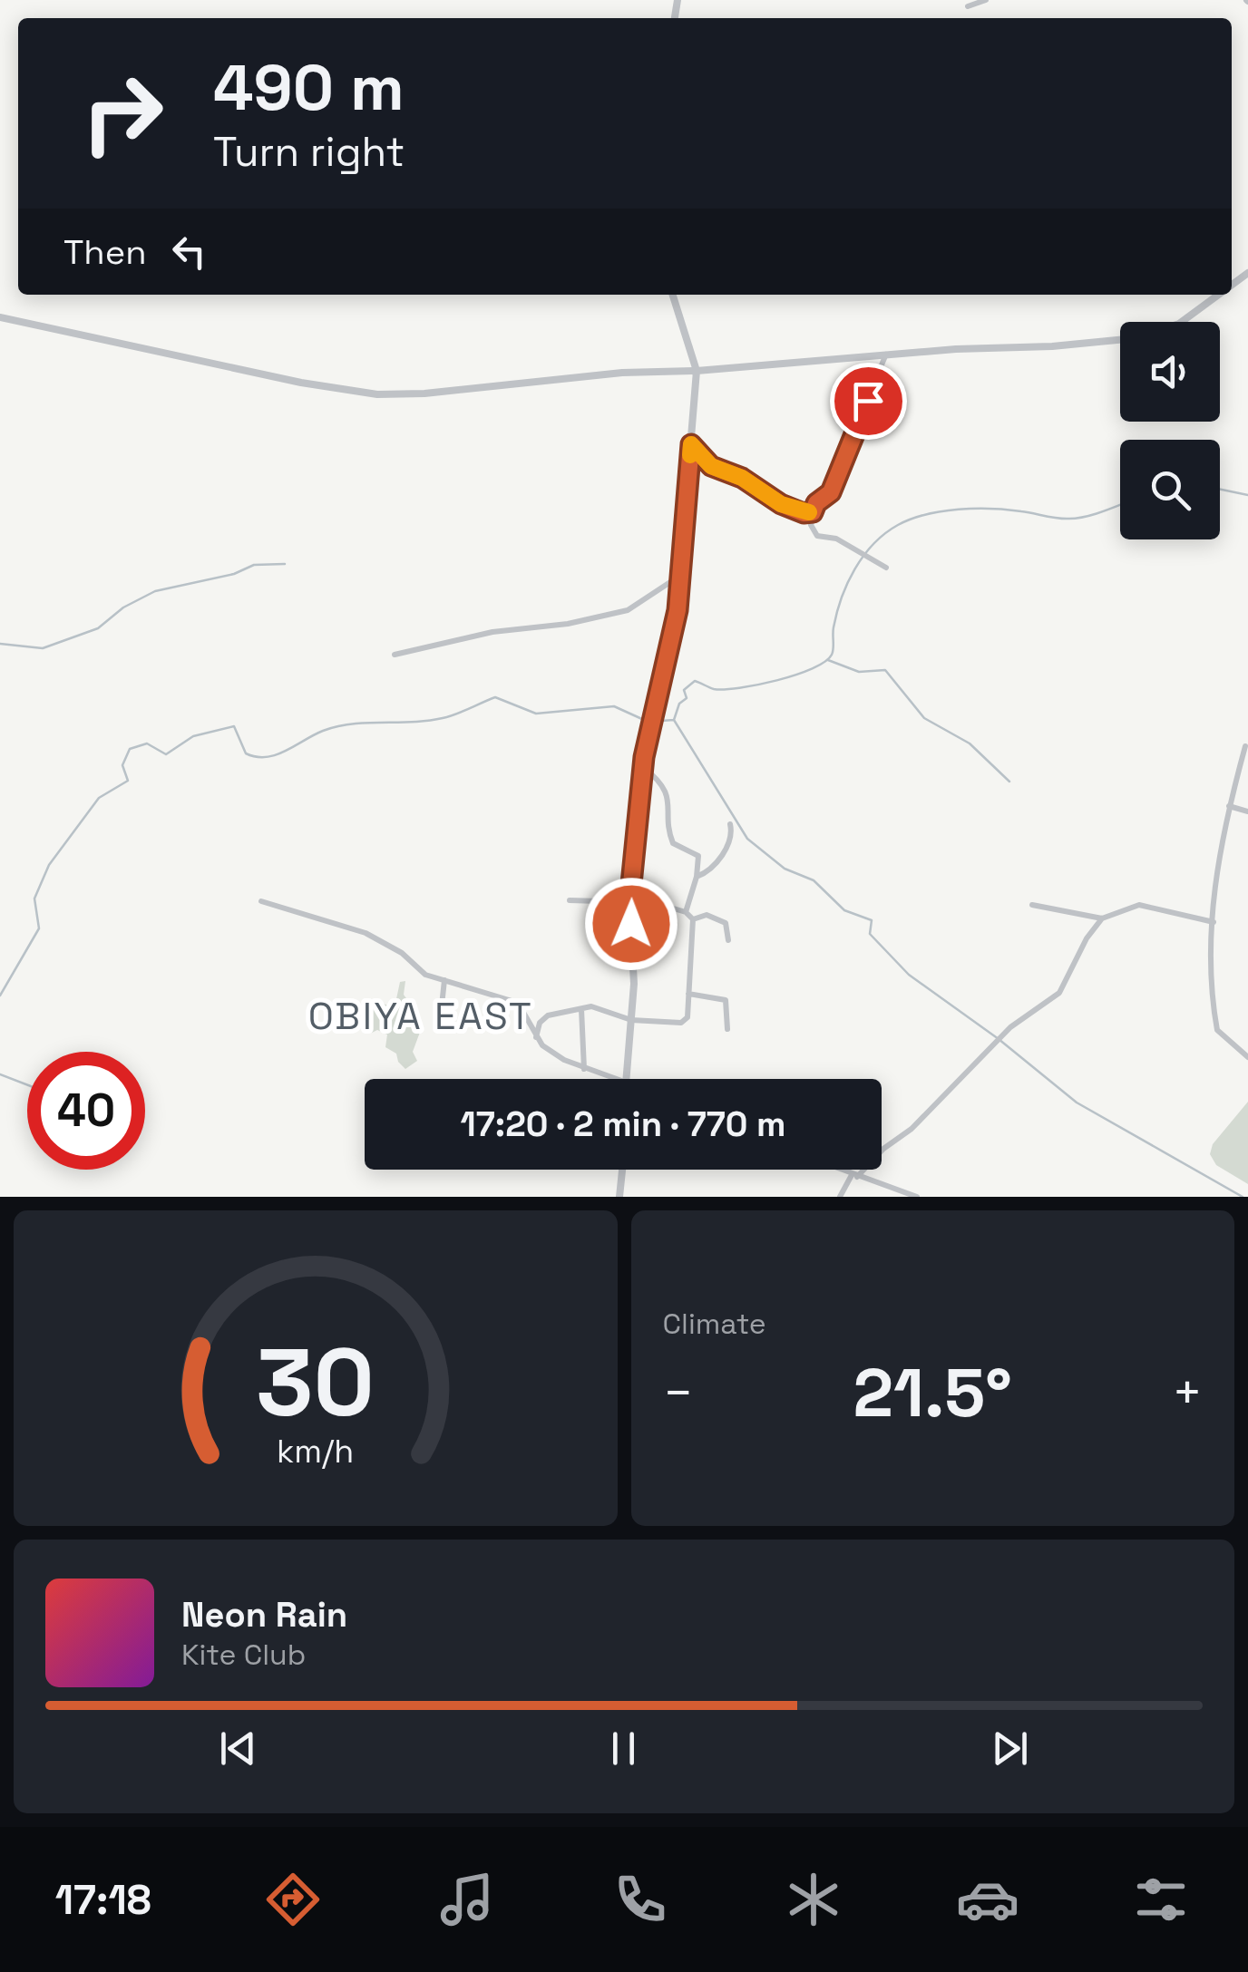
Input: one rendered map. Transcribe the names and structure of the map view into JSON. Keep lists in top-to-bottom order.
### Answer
{
  "districts": ["OBIYA EAST"],
  "page": {
    "turn": ["490 m", "Turn right"],
    "then": "Then",
    "limit": "40",
    "trip": "17:20 · 2 min · 770 m",
    "tile": "Climate",
    "heat": ["−", "21.5°", "+"],
    "song": ["Neon Rain", "Kite Club"],
    "tabs": "17:18",
    "gauge": ["30", "km/h"]
  }
}
